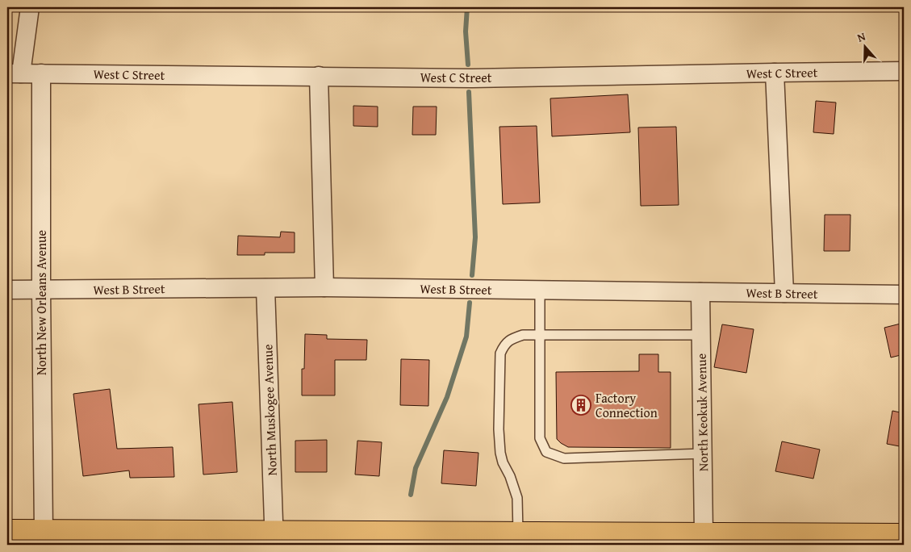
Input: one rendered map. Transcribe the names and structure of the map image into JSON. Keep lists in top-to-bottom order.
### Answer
{
  "streets": {
    "street": [
      "West C Street",
      "West B Street",
      "North New Orleans Avenue",
      "North Muskogee Avenue",
      "North Keokuk Avenue"
    ]
  },
  "crossings": [
    ["West C Street", "North New Orleans Avenue"],
    ["West B Street", "North New Orleans Avenue"],
    ["West B Street", "North Muskogee Avenue"],
    ["West B Street", "North Keokuk Avenue"]
  ],
  "places": {
    "building": ["Factory Connection"]
  },
  "north": "top"
}
